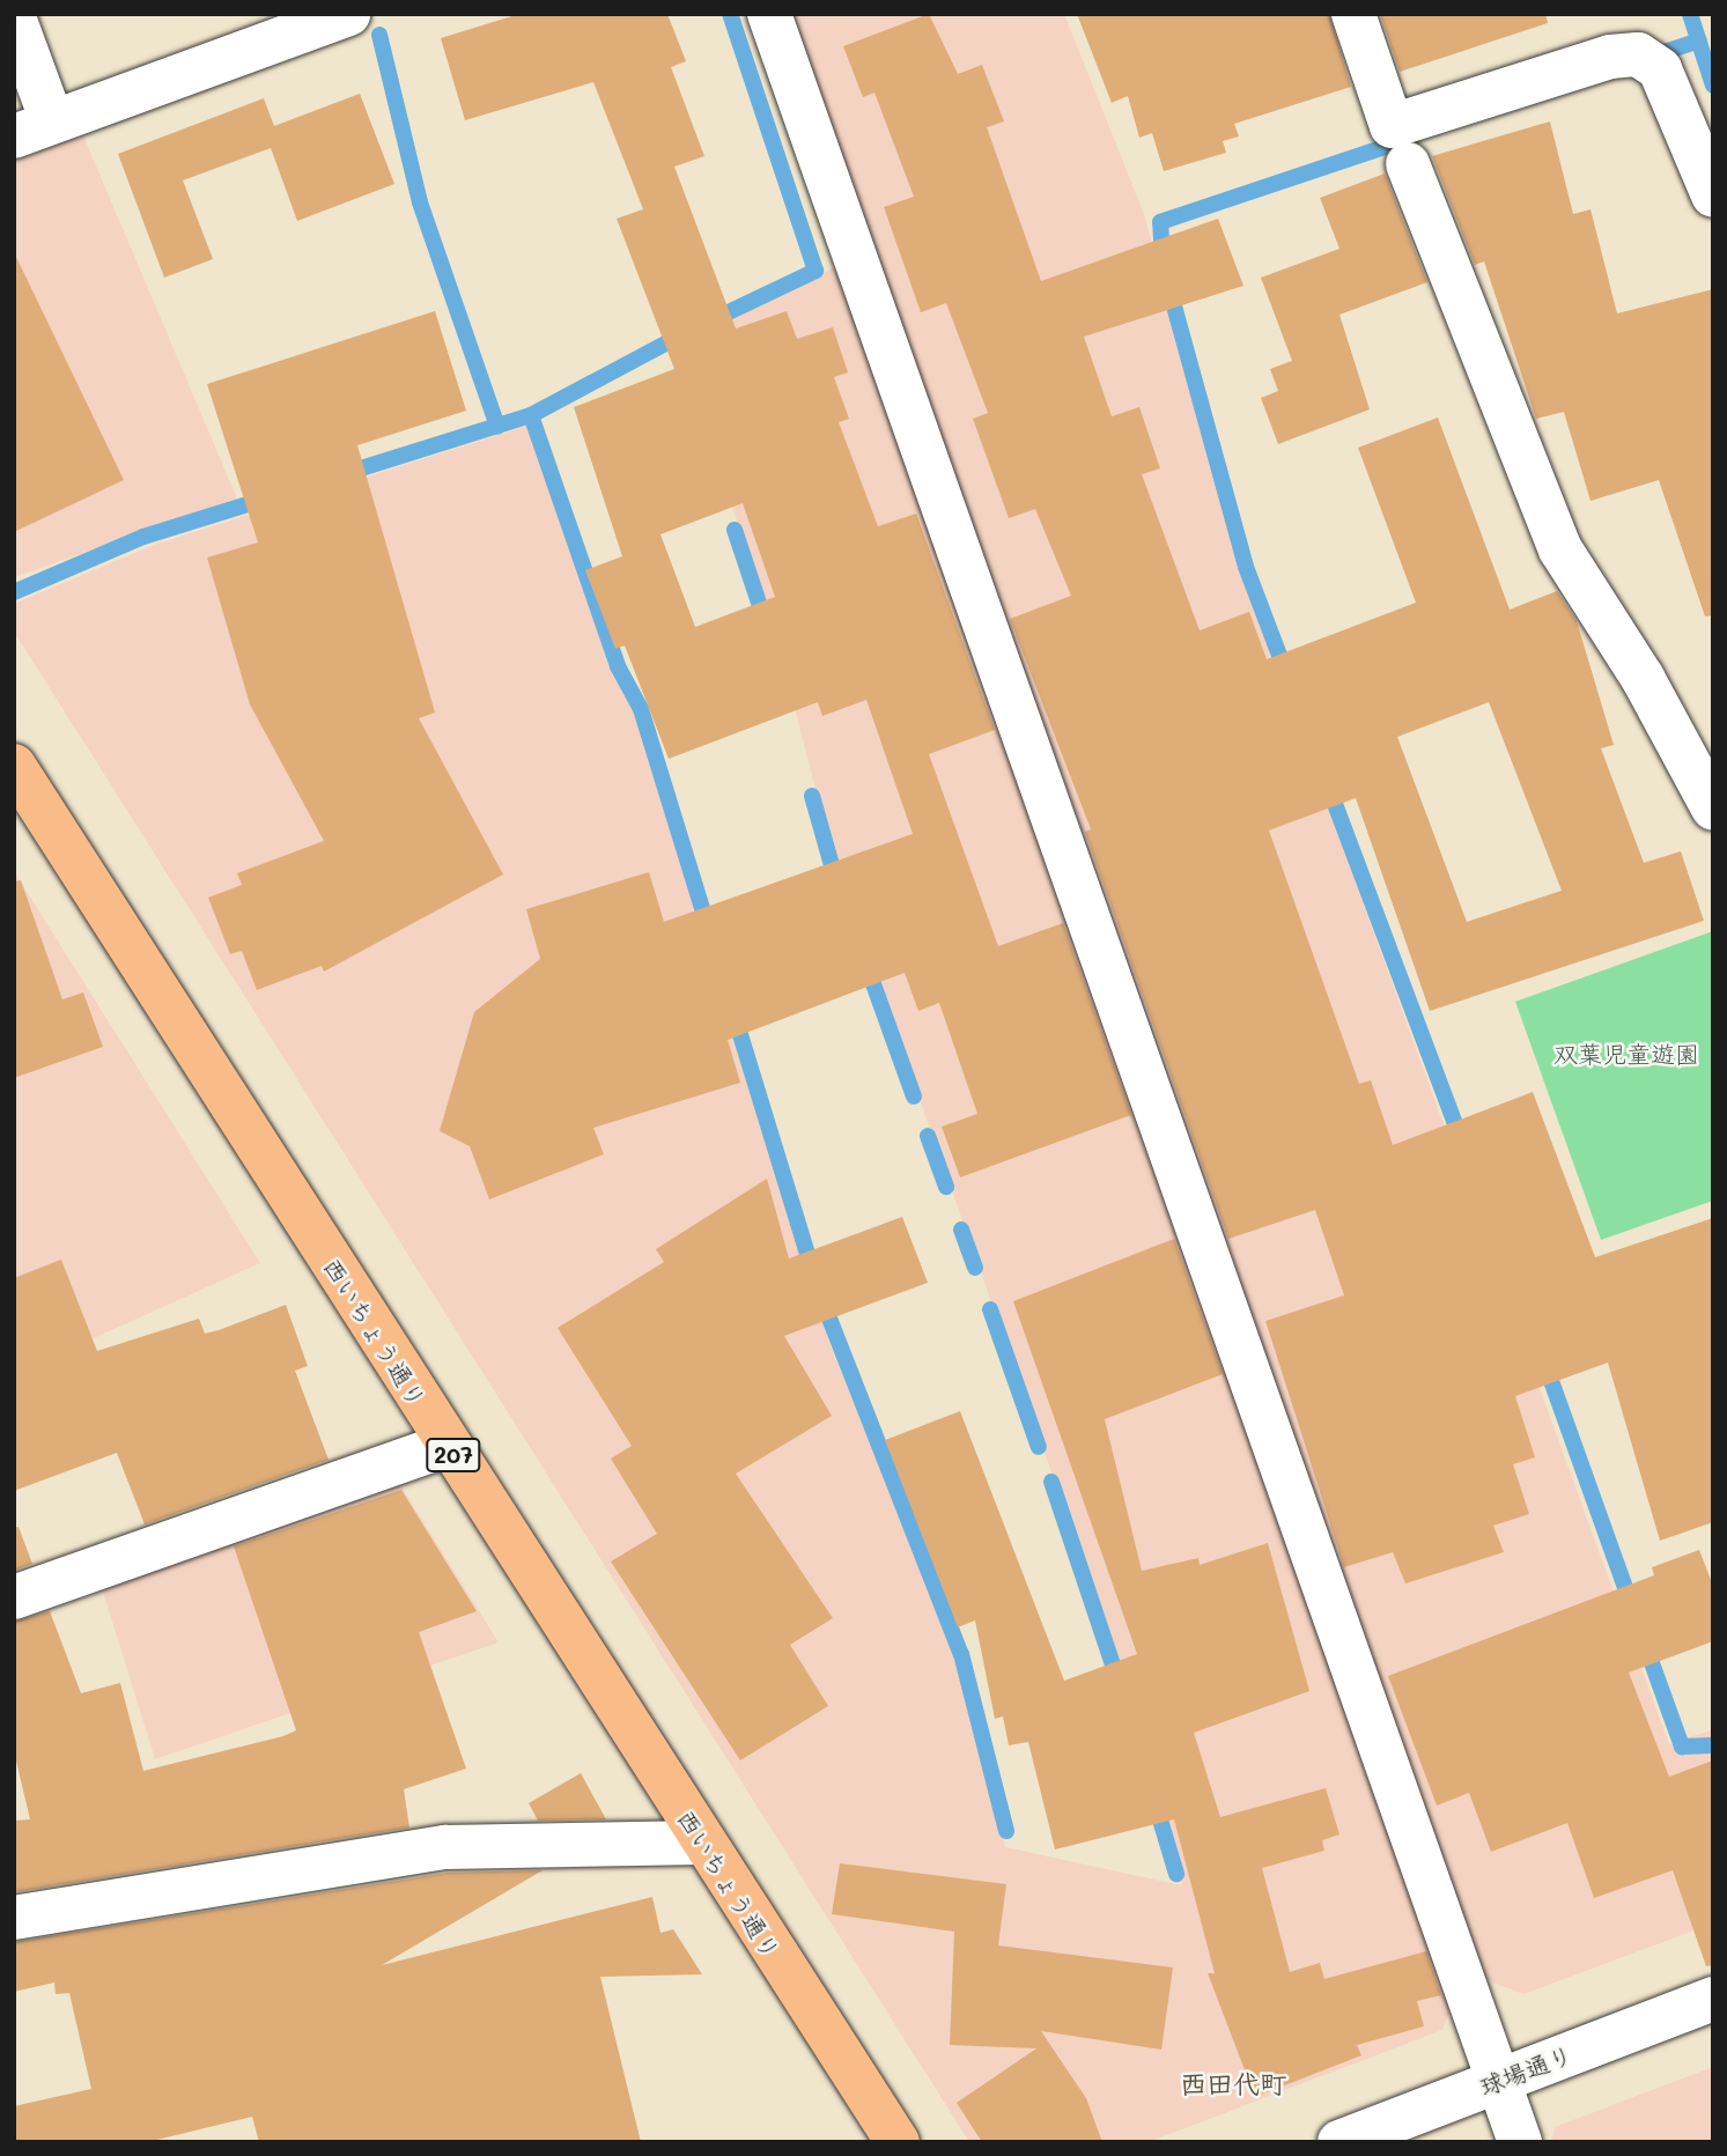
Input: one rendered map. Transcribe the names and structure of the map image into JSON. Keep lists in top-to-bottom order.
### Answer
{
  "streets": {
    "highway": ["西いちょう通り", "207"],
    "street": ["球場通り"]
  },
  "districts": ["西田代町"],
  "parks": ["双葉児童遊園"]
}
